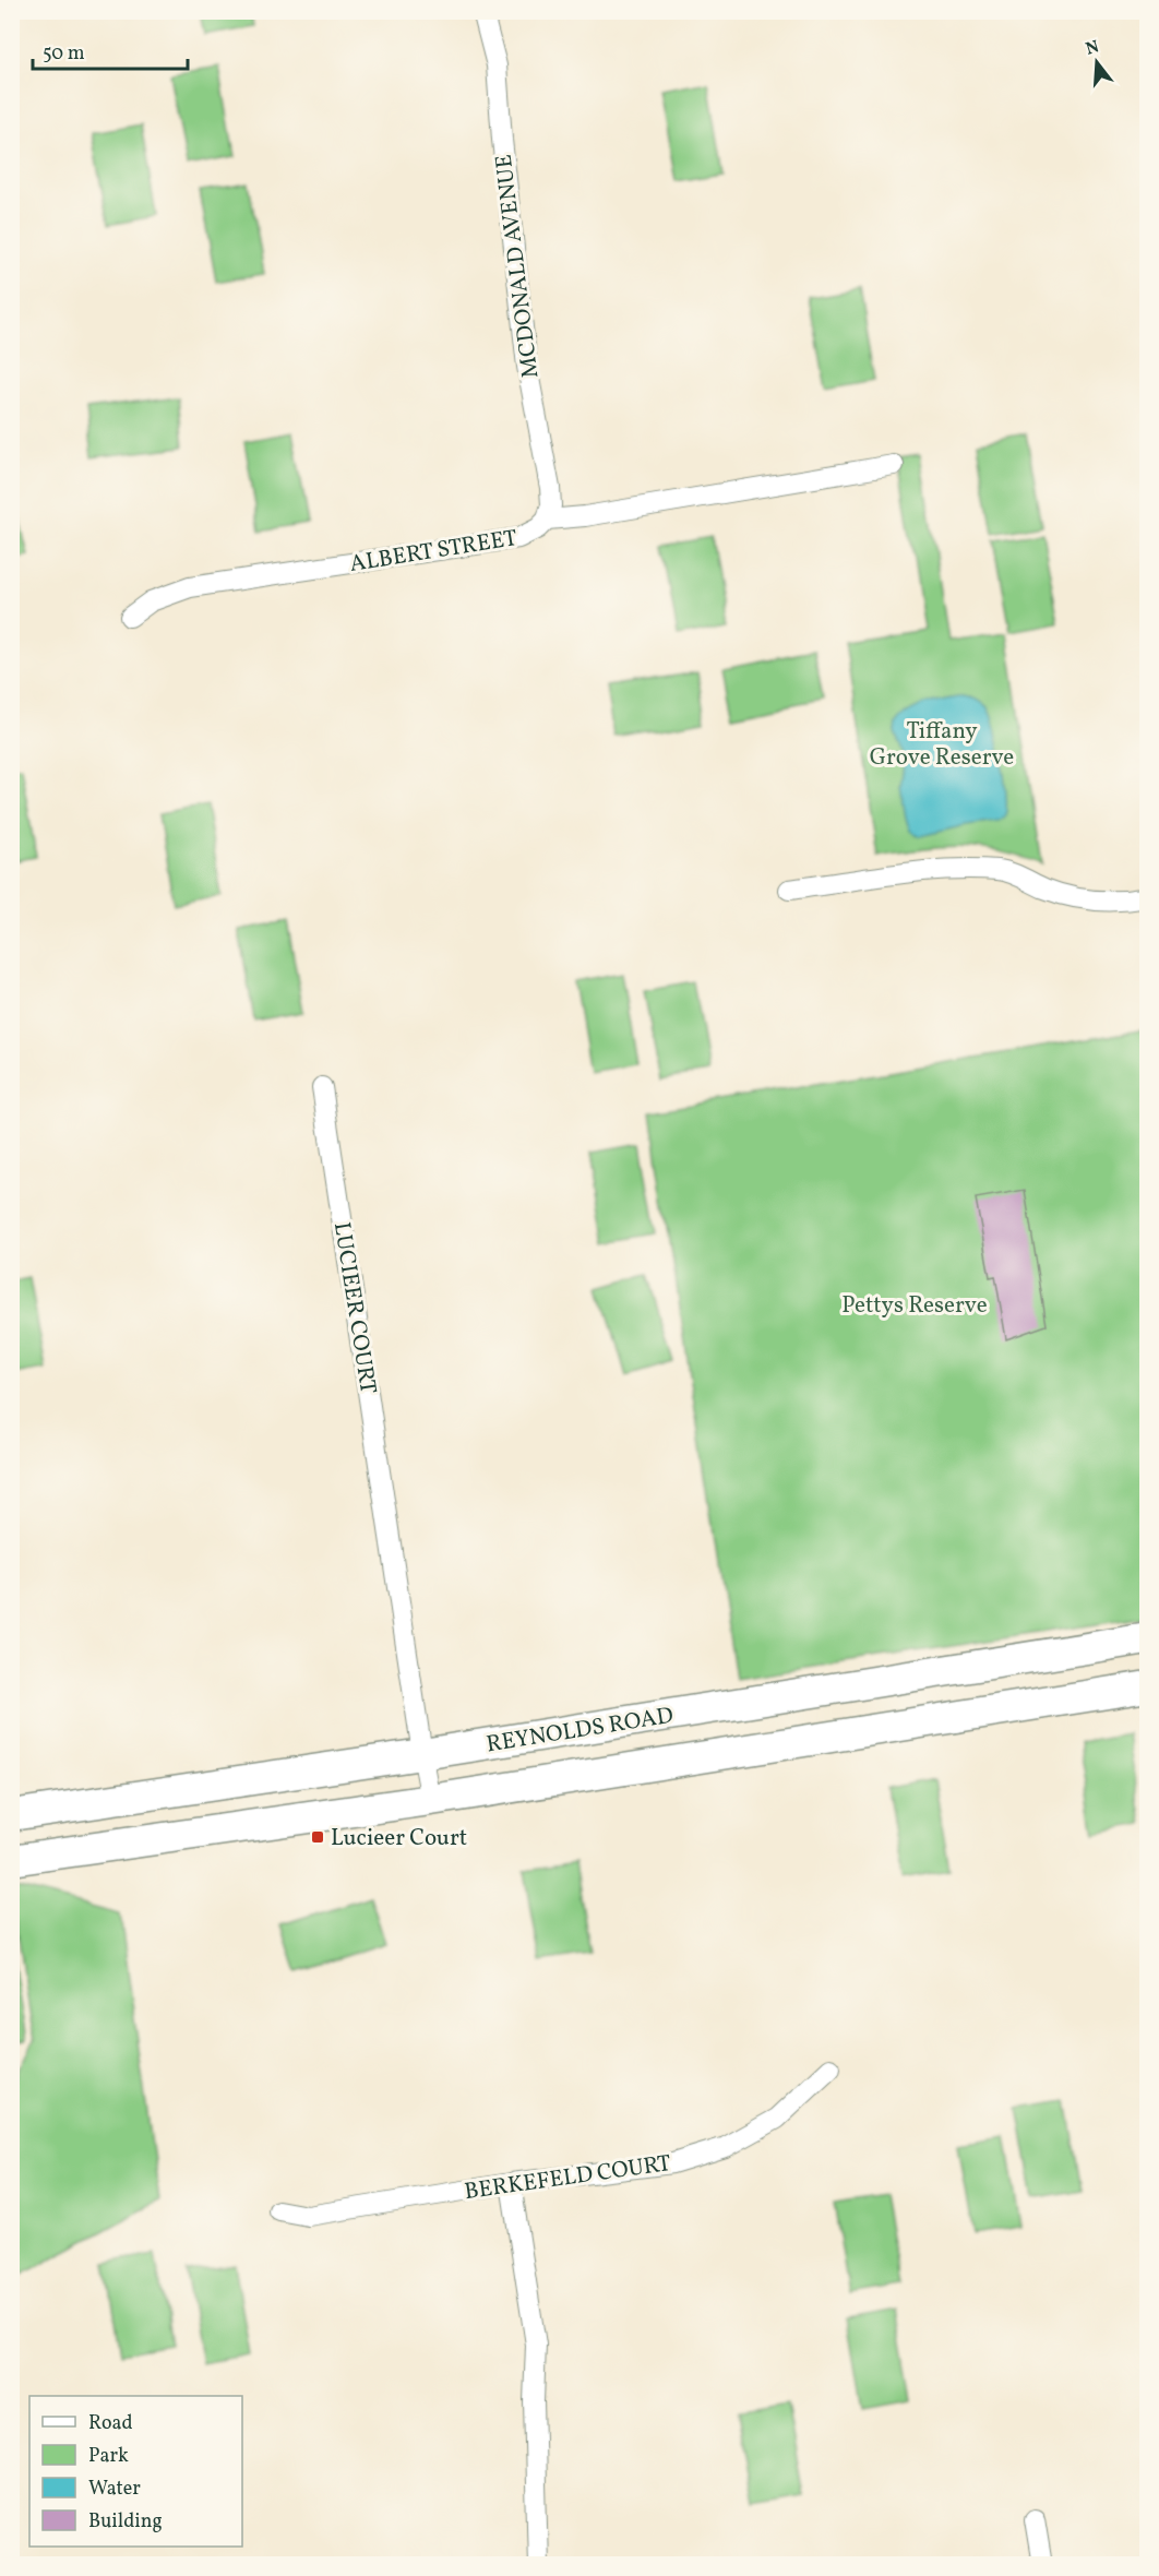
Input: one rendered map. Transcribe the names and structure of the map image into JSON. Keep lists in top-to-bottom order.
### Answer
{
  "streets": {
    "main road": ["REYNOLDS ROAD"],
    "street": [
      "MCDONALD AVENUE",
      "ALBERT STREET",
      "LUCIEER COURT",
      "BERKEFELD COURT"
    ]
  },
  "crossings": [
    ["MCDONALD AVENUE", "ALBERT STREET"],
    ["LUCIEER COURT", "REYNOLDS ROAD"]
  ],
  "parks": ["Tiffany Grove Reserve", "Pettys Reserve"],
  "places": {
    "transit": ["Lucieer Court"]
  },
  "legend": [
    "Road",
    "Park",
    "Water",
    "Building"
  ],
  "scale_bar": "50 m",
  "north": "top"
}
